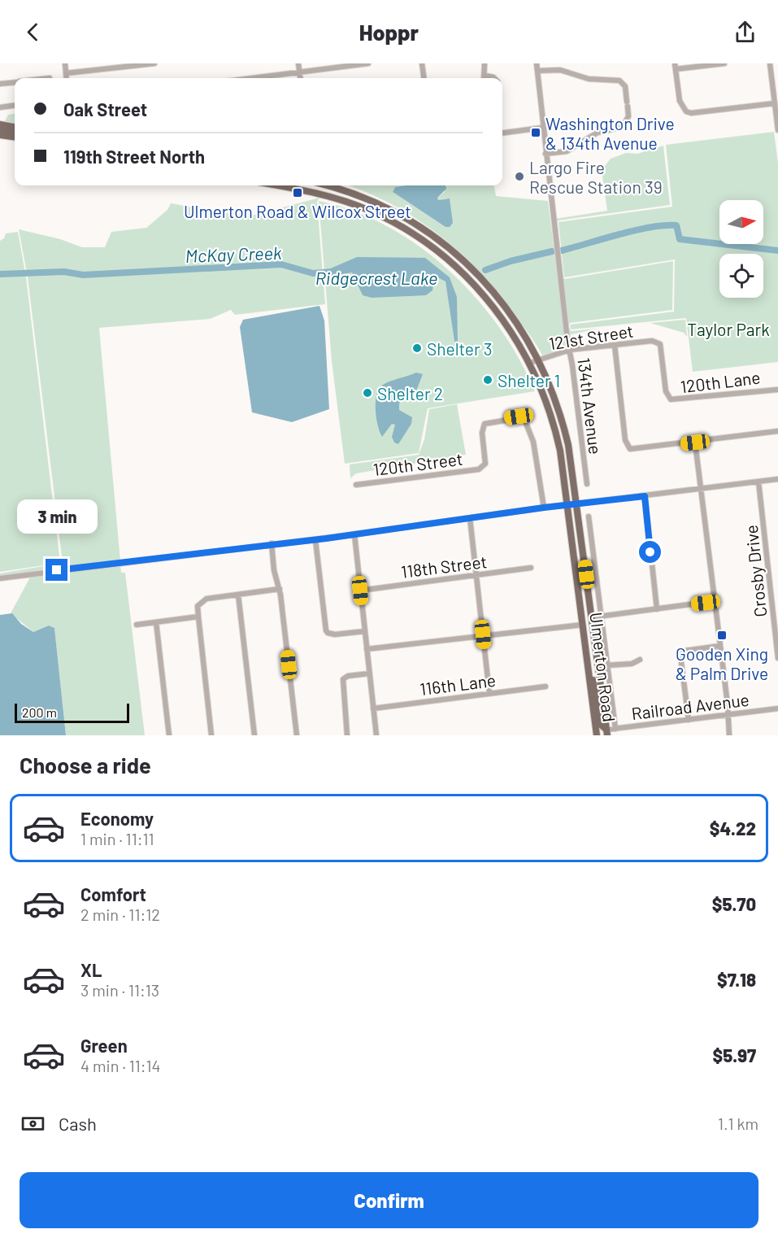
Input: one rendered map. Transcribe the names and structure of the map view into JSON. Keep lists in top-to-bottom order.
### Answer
{
  "streets": {
    "main road": ["Ulmerton Road"],
    "street": [
      "121st Street",
      "120th Lane",
      "134th Avenue",
      "120th Street",
      "118th Street",
      "Crosby Drive",
      "116th Lane",
      "Railroad Avenue"
    ]
  },
  "crossings": [
    ["121st Street", "120th Lane"],
    ["121st Street", "134th Avenue"],
    ["121st Street", "Ulmerton Road"],
    ["Ulmerton Road", "Railroad Avenue"]
  ],
  "water": ["McKay Creek", "Ridgecrest Lake"],
  "parks": ["Taylor Park"],
  "places": {
    "transit": ["Washington Drive & 134th Avenue", "Ulmerton Road & Wilcox Street", "Gooden Xing & Palm Drive"],
    "other": [
      "Largo Fire Rescue Station 39",
      "Shelter 3",
      "Shelter 1",
      "Shelter 2"
    ]
  },
  "scale_bar": "200 m",
  "north": "right",
  "page": {
    "header": "Hoppr",
    "banner": ["Oak Street", "119th Street North"],
    "bubble": "3 min",
    "scale": "200 m",
    "heading": "Choose a ride",
    "list": [
      {
        "name": "Economy",
        "note": "1 min · 11:11",
        "value": "$4.22"
      },
      {
        "name": "Comfort",
        "note": "2 min · 11:12",
        "value": "$5.70"
      },
      {
        "name": "XL",
        "note": "3 min · 11:13",
        "value": "$7.18"
      },
      {
        "name": "Green",
        "note": "4 min · 11:14",
        "value": "$5.97"
      }
    ],
    "pay": ["Cash", "1.1 km"],
    "buttons": "Confirm"
  }
}
